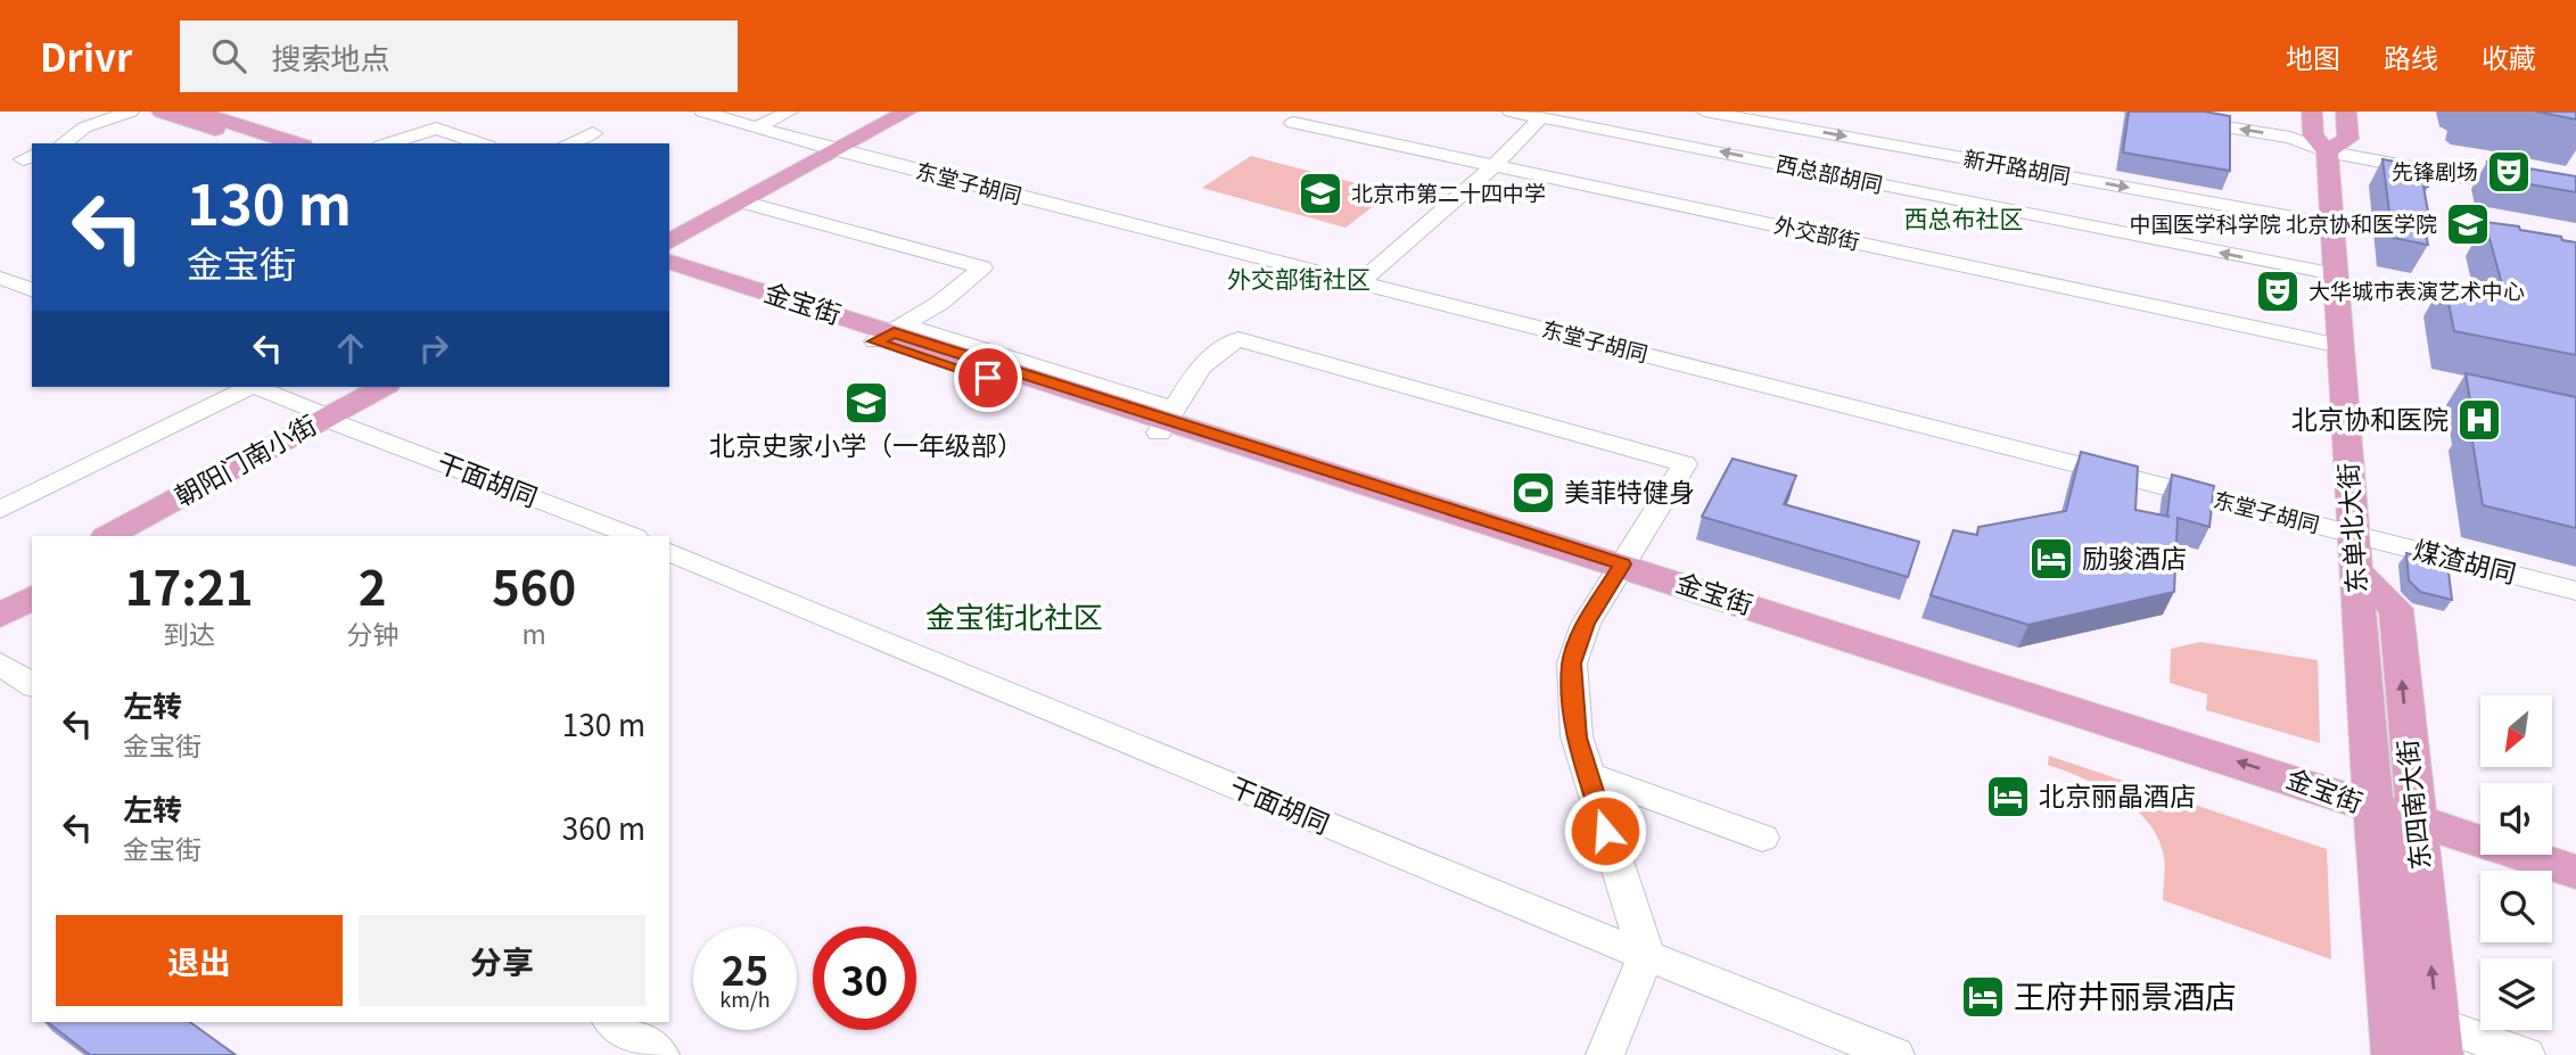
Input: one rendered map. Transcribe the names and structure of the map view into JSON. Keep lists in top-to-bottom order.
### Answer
{
  "streets": {
    "main road": [
      "金宝街",
      "朝阳门南小街",
      "东单北大街",
      "东四南大街"
    ],
    "street": [
      "新开路胡同",
      "西总部胡同",
      "东堂子胡同",
      "外交部街",
      "干面胡同",
      "煤渣胡同"
    ]
  },
  "crossings": [
    ["新开路胡同", "西总部胡同"],
    ["新开路胡同", "东单北大街"],
    ["西总部胡同", "东单北大街"],
    ["东堂子胡同", "东单北大街"],
    ["东堂子胡同", "煤渣胡同"],
    ["东堂子胡同", "东四南大街"],
    ["外交部街", "东单北大街"],
    ["金宝街", "东单北大街"],
    ["金宝街", "东四南大街"],
    ["朝阳门南小街", "干面胡同"],
    ["东单北大街", "煤渣胡同"],
    ["东单北大街", "东四南大街"],
    ["煤渣胡同", "东四南大街"]
  ],
  "districts": ["西总布社区", "外交部街社区", "金宝街北社区"],
  "places": {
    "theatre": ["先锋剧场", "大华城市表演艺术中心"],
    "school or university": ["北京市第二十四中学", "中国医学科学院 北京协和医学院", "北京史家小学（一年级部）"],
    "hospital": ["北京协和医院"],
    "sports": ["美菲特健身"],
    "hotel": ["励骏酒店", "北京丽晶酒店", "王府井丽景酒店"]
  },
  "north": "bottom left",
  "page": {
    "header": "Drivr",
    "search": "搜索地点",
    "nav": ["地图", "路线", "收藏"],
    "turn": ["130 m", "金宝街"],
    "eta": [
      "17:21",
      "到达",
      "2",
      "分钟",
      "560",
      "m"
    ],
    "list": [
      {
        "name": "左转",
        "note": "金宝街",
        "value": "130 m"
      },
      {
        "name": "左转",
        "note": "金宝街",
        "value": "360 m"
      }
    ],
    "buttons": ["退出", "分享"],
    "speed": "25 km/h",
    "limit": "30"
  }
}
